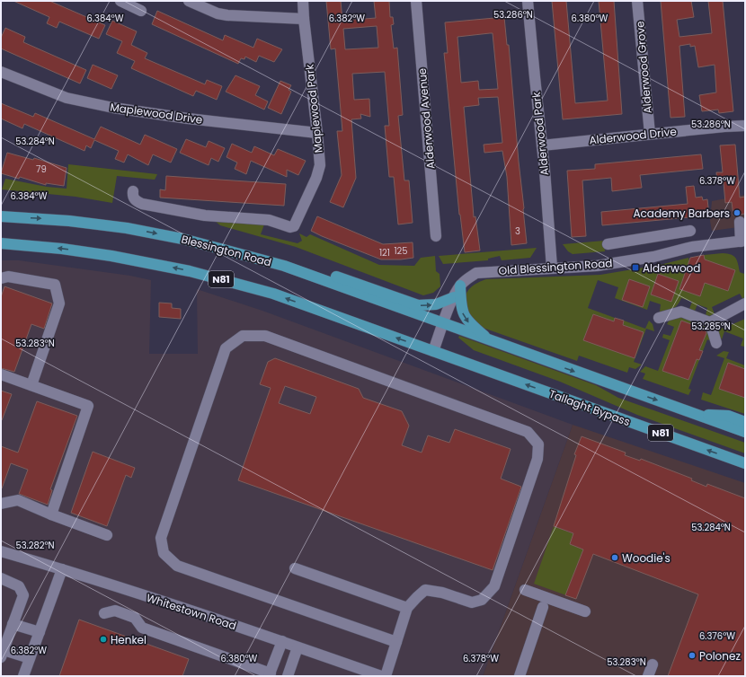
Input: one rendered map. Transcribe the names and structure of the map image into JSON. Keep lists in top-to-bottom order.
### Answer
{
  "streets": {
    "main road": ["Blessington Road", "N81", "Tallaght Bypass"],
    "street": [
      "Alderwood Grove",
      "Maplewood Park",
      "Maplewood Drive",
      "Alderwood Avenue",
      "Alderwood Park",
      "Alderwood Drive",
      "Old Blessington Road",
      "Whitestown Road"
    ]
  },
  "crossings": [
    ["Alderwood Grove", "Alderwood Drive"],
    ["Maplewood Park", "Maplewood Drive"],
    ["Alderwood Park", "Alderwood Drive"],
    ["Alderwood Park", "Old Blessington Road"],
    ["Blessington Road", "Old Blessington Road"],
    ["Old Blessington Road", "N81"],
    ["Old Blessington Road", "Tallaght Bypass"],
    ["N81", "Tallaght Bypass"]
  ],
  "places": {
    "other": [
      "Academy Barbers",
      "Woodie's",
      "Henkel",
      "Polonez"
    ],
    "transit": ["Alderwood"]
  },
  "house_numbers": [
    "79",
    "3",
    "125",
    "121"
  ],
  "coordinates": [
    "53.286°N",
    "6.384°W",
    "6.382°W",
    "6.380°W",
    "53.284°N",
    "6.378°W",
    "53.285°N",
    "53.283°N",
    "53.282°N",
    "6.376°W"
  ]
}
